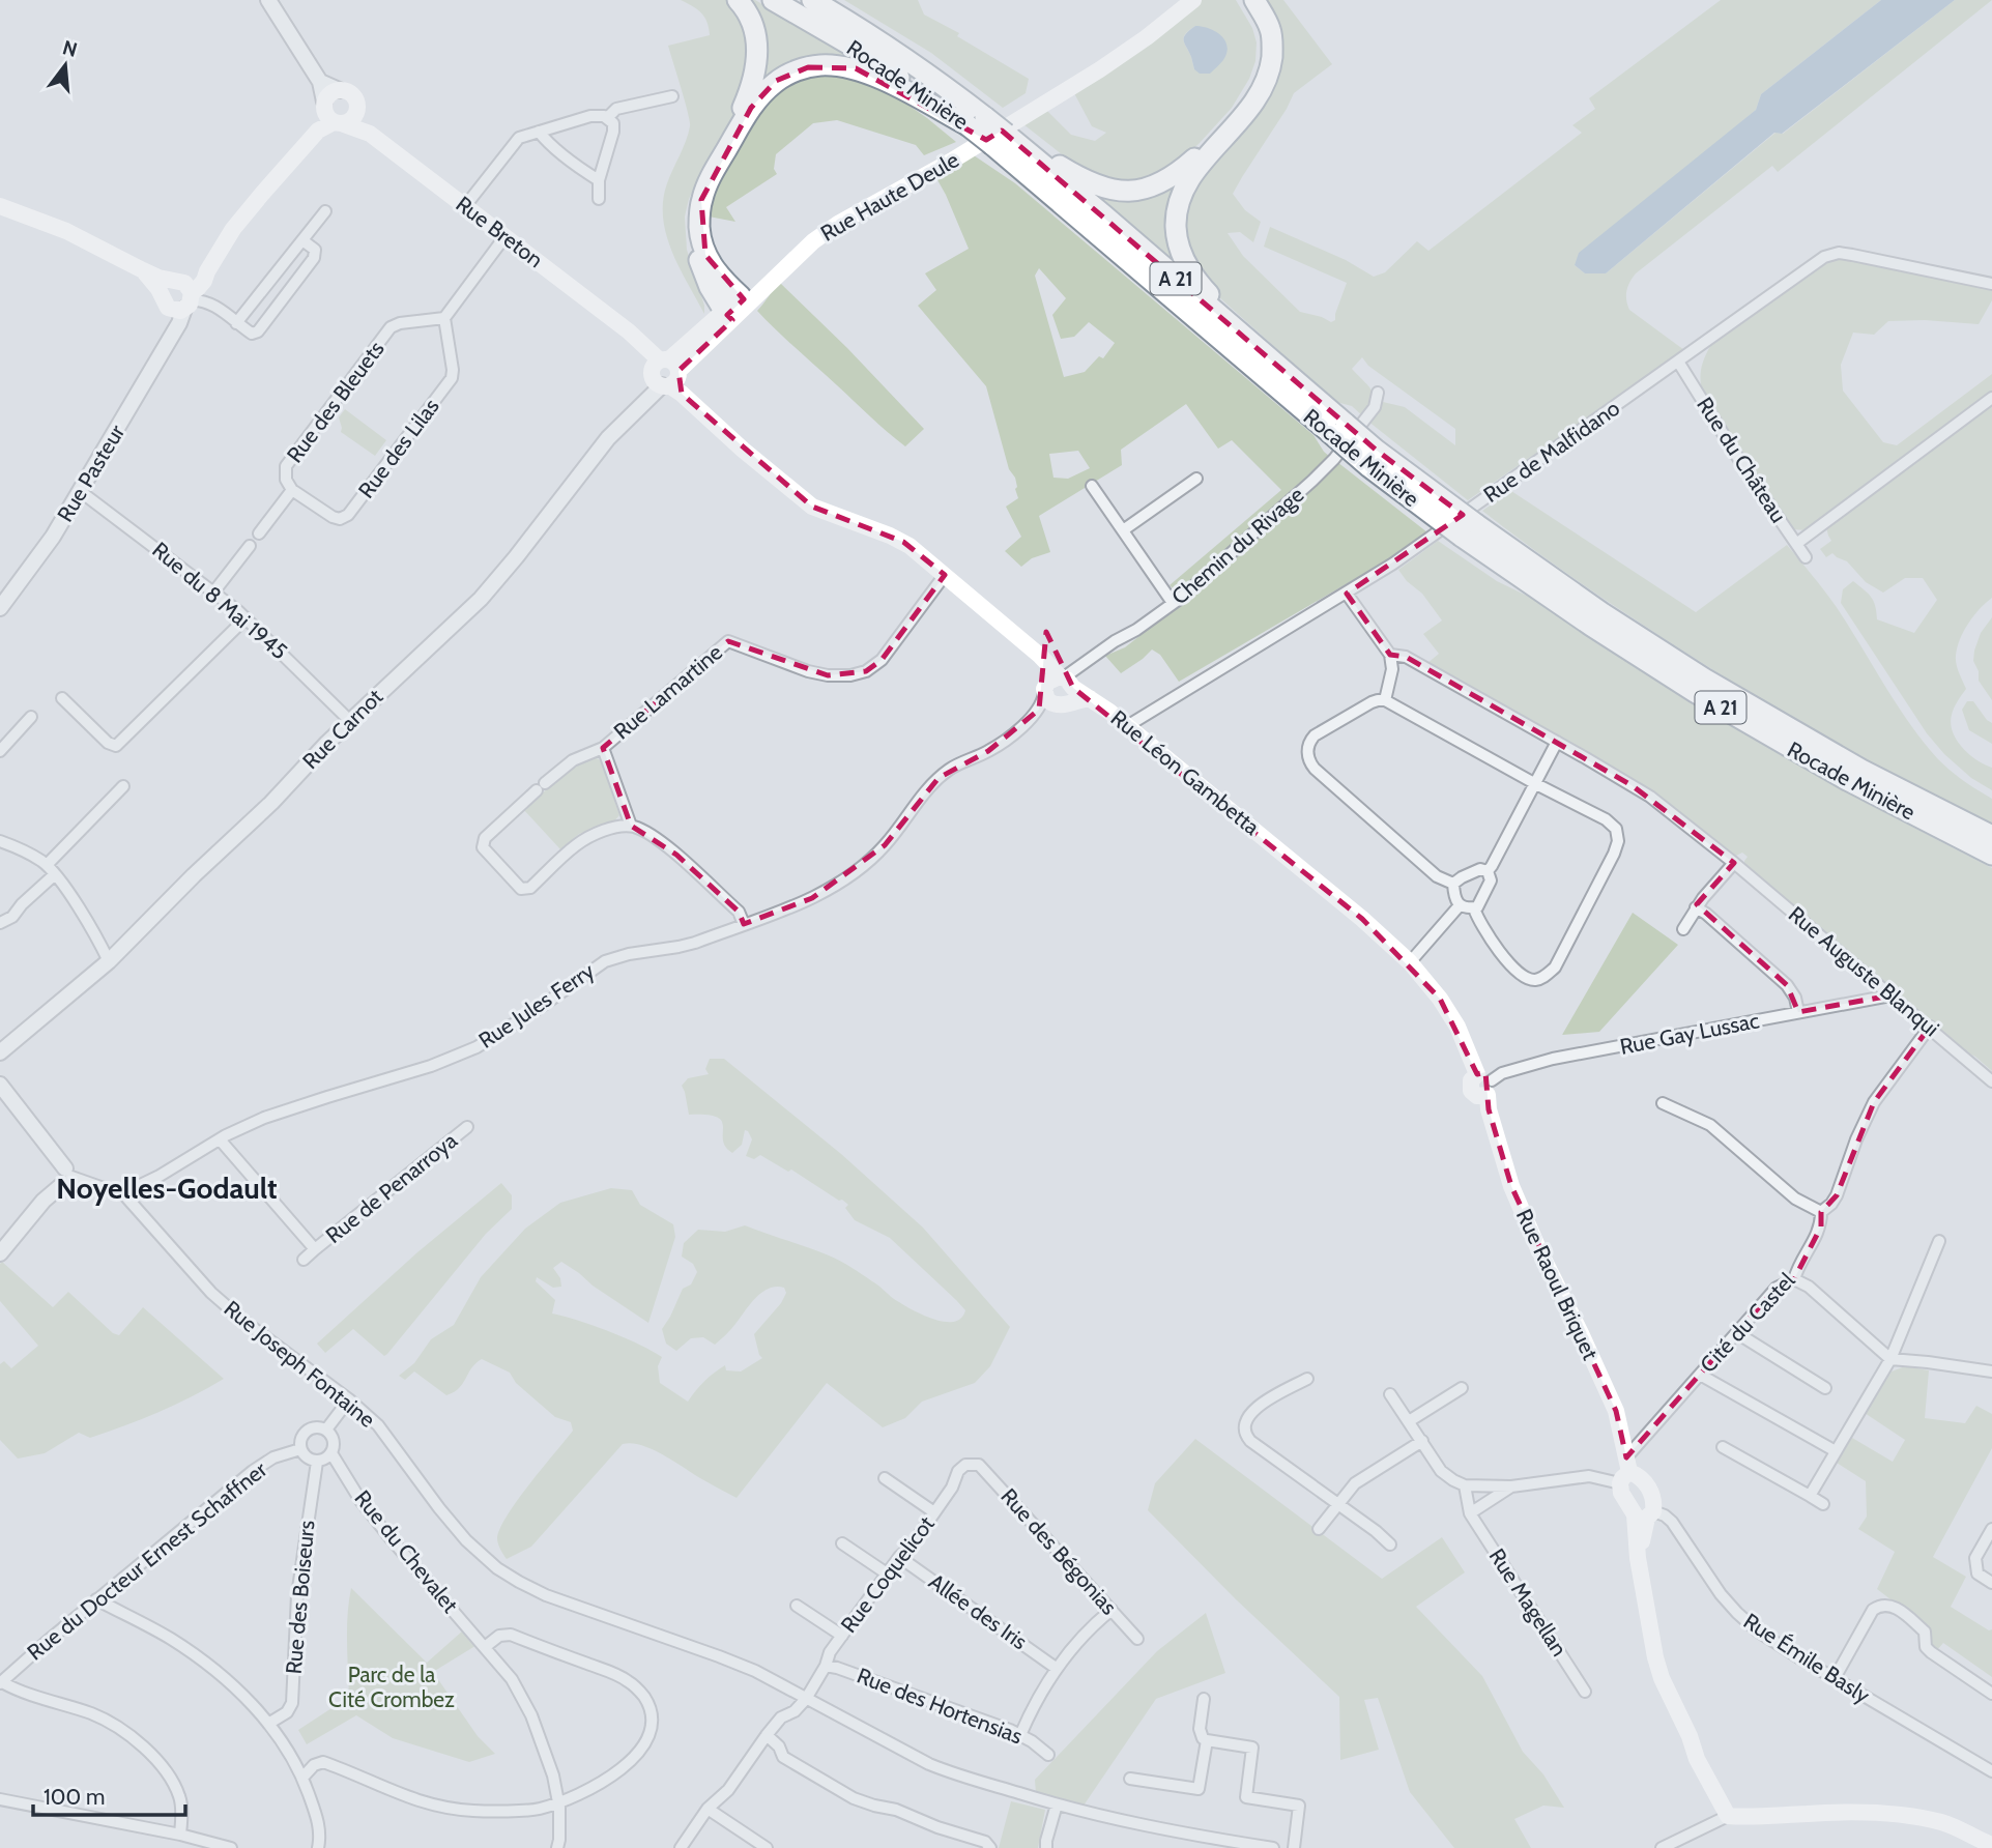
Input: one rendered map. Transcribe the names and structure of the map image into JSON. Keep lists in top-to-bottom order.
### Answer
{
  "streets": {
    "highway": ["Rocade Minière", "A 21"],
    "main road": [
      "Rue Haute Deule",
      "Rue Breton",
      "Rue Léon Gambetta",
      "Rue Raoul Briquet"
    ],
    "street": [
      "Rue des Bleuets",
      "Rue des Lilas",
      "Rue de Malfidano",
      "Rue du Château",
      "Rue Pasteur",
      "Chemin du Rivage",
      "Rue du 8 Mai 1945",
      "Rue Lamartine",
      "Rue Carnot",
      "Rue Auguste Blanqui",
      "Rue Jules Ferry",
      "Rue Gay Lussac",
      "Rue de Penarroya",
      "Cité du Castel",
      "Rue Joseph Fontaine",
      "Rue du Chevalet",
      "Rue des Bégonias",
      "Rue du Docteur Ernest Schaffner",
      "Rue Coquelicot",
      "Rue des Boiseurs",
      "Rue Magellan",
      "Allée des Iris",
      "Rue Émile Basly",
      "Rue des Hortensias"
    ]
  },
  "crossings": [
    ["Rue Haute Deule", "Rue Breton"],
    ["Rue Haute Deule", "Rue Carnot"],
    ["Rue Haute Deule", "Rue Léon Gambetta"],
    ["Rue Breton", "Rue Carnot"],
    ["Rue Breton", "Rue Léon Gambetta"],
    ["Rue des Bleuets", "Rue des Lilas"],
    ["Rue de Malfidano", "Rue du Château"],
    ["Rue de Malfidano", "Rue Léon Gambetta"],
    ["Rue Pasteur", "Rue du 8 Mai 1945"],
    ["Chemin du Rivage", "Rue Léon Gambetta"],
    ["Chemin du Rivage", "Rue Jules Ferry"],
    ["Rue du 8 Mai 1945", "Rue Carnot"],
    ["Rue Lamartine", "Rue Léon Gambetta"],
    ["Rue Carnot", "Rue Léon Gambetta"],
    ["Rue Léon Gambetta", "Rue Jules Ferry"],
    ["Rue Léon Gambetta", "Rue Raoul Briquet"],
    ["Rue Auguste Blanqui", "Rue Gay Lussac"],
    ["Rue Auguste Blanqui", "Cité du Castel"],
    ["Rue Jules Ferry", "Rue de Penarroya"],
    ["Rue Jules Ferry", "Rue Joseph Fontaine"],
    ["Rue Gay Lussac", "Rue Raoul Briquet"],
    ["Rue Raoul Briquet", "Cité du Castel"],
    ["Rue Raoul Briquet", "Rue Émile Basly"],
    ["Rue Joseph Fontaine", "Rue Coquelicot"],
    ["Rue du Chevalet", "Rue du Docteur Ernest Schaffner"],
    ["Rue du Chevalet", "Rue des Boiseurs"],
    ["Rue des Bégonias", "Rue Coquelicot"],
    ["Rue du Docteur Ernest Schaffner", "Rue des Boiseurs"],
    ["Rue Coquelicot", "Allée des Iris"],
    ["Rue Coquelicot", "Rue des Hortensias"]
  ],
  "districts": ["Noyelles-Godault"],
  "parks": ["Parc de la Cité Crombez"],
  "scale_bar": "100 m",
  "north": "top"
}
